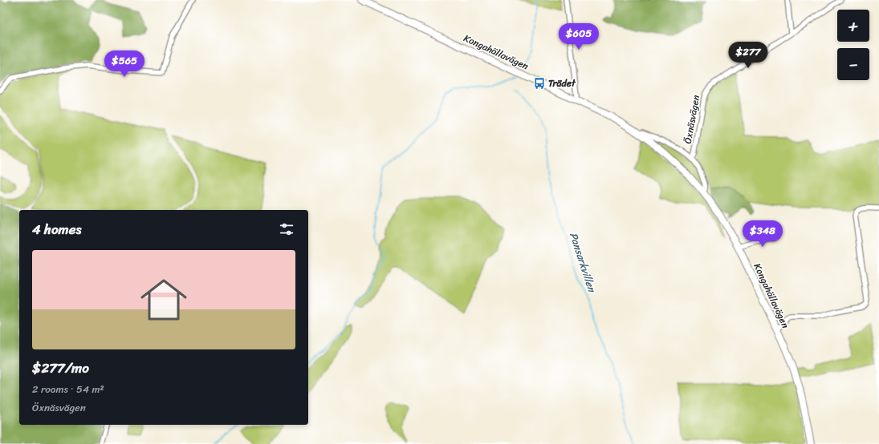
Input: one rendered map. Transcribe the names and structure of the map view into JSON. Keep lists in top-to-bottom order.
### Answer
{
  "streets": {
    "street": ["Kongahällavägen", "Öxnäsvägen"]
  },
  "crossings": [
    ["Kongahällavägen", "Öxnäsvägen"]
  ],
  "water": ["Pansarkvillen"],
  "places": {
    "bus stop": ["Trädet"]
  },
  "page": {
    "map_buttons": ["+", "−"],
    "price": [
      "$605",
      "$277",
      "$565",
      "$348"
    ],
    "heading": "4 homes",
    "list": [
      {
        "name": "$277/mo",
        "note": "2 rooms · 54 m² · Öxnäsvägen"
      }
    ]
  }
}
